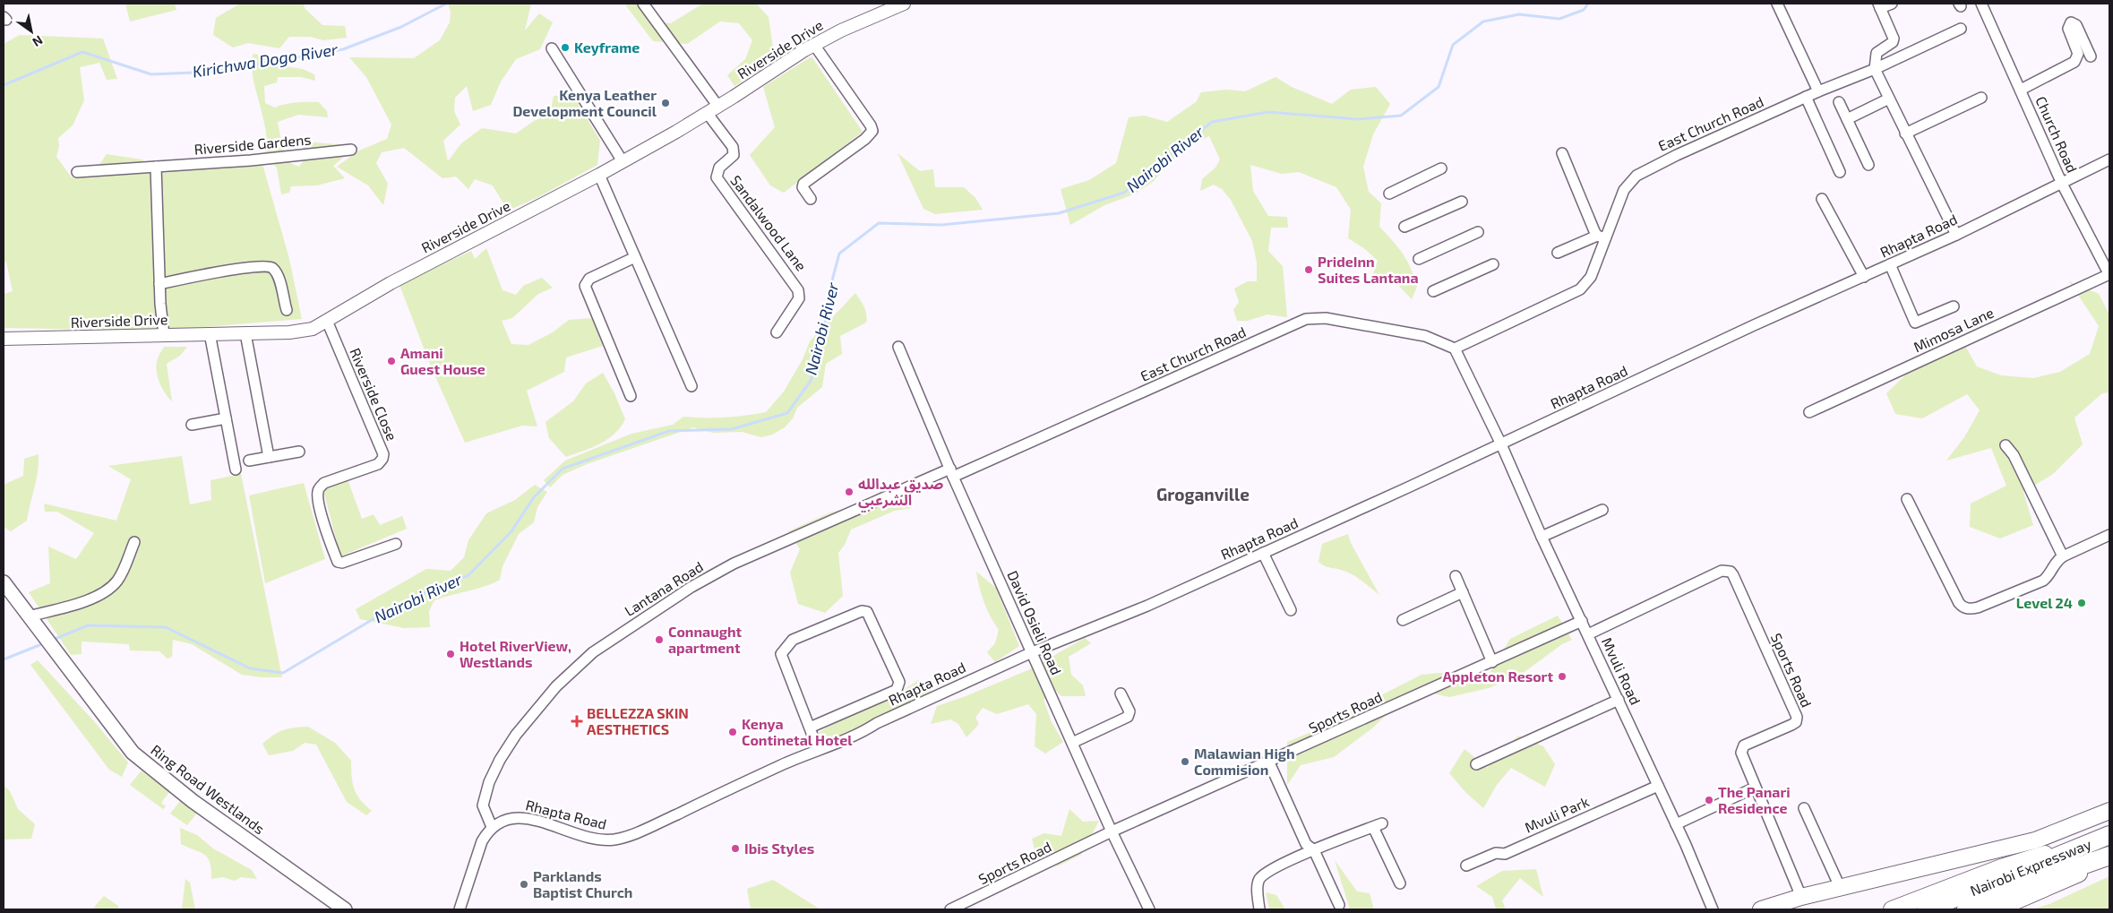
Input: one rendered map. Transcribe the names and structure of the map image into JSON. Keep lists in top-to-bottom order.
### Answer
{
  "streets": {
    "highway": ["Nairobi Expressway"],
    "main road": ["Ring Road Westlands"],
    "street": [
      "Riverside Drive",
      "East Church Road",
      "Church Road",
      "Riverside Gardens",
      "Sandalwood Lane",
      "Rhapta Road",
      "Mimosa Lane",
      "Riverside Close",
      "Lantana Road",
      "David Osieli Road",
      "Sports Road",
      "Mvuli Road",
      "Mvuli Park"
    ]
  },
  "crossings": [
    ["Riverside Drive", "Sandalwood Lane"],
    ["Riverside Drive", "Riverside Close"],
    ["East Church Road", "Lantana Road"],
    ["East Church Road", "David Osieli Road"],
    ["Church Road", "Rhapta Road"],
    ["Church Road", "Mimosa Lane"],
    ["Rhapta Road", "Lantana Road"],
    ["Rhapta Road", "David Osieli Road"],
    ["Rhapta Road", "Mvuli Road"],
    ["Lantana Road", "David Osieli Road"],
    ["David Osieli Road", "Sports Road"],
    ["Sports Road", "Mvuli Road"],
    ["Mvuli Road", "Mvuli Park"]
  ],
  "districts": ["Groganville"],
  "water": ["Kirichwa Dogo River", "Nairobi River"],
  "places": {
    "other": [
      "Keyframe",
      "Kenya Leather Development Council",
      "PrideInn Suites Lantana",
      "Amani Guest House",
      "صديق عبدالله الشرعبي",
      "Level 24",
      "Connaught apartment",
      "Hotel RiverView, Westlands",
      "Appleton Resort",
      "Kenya Continetal Hotel",
      "Malawian High Commision",
      "The Panari Residence",
      "Ibis Styles",
      "Parklands Baptist Church"
    ],
    "health": ["BELLEZZA SKIN AESTHETICS"]
  },
  "north": "bottom right"
}
